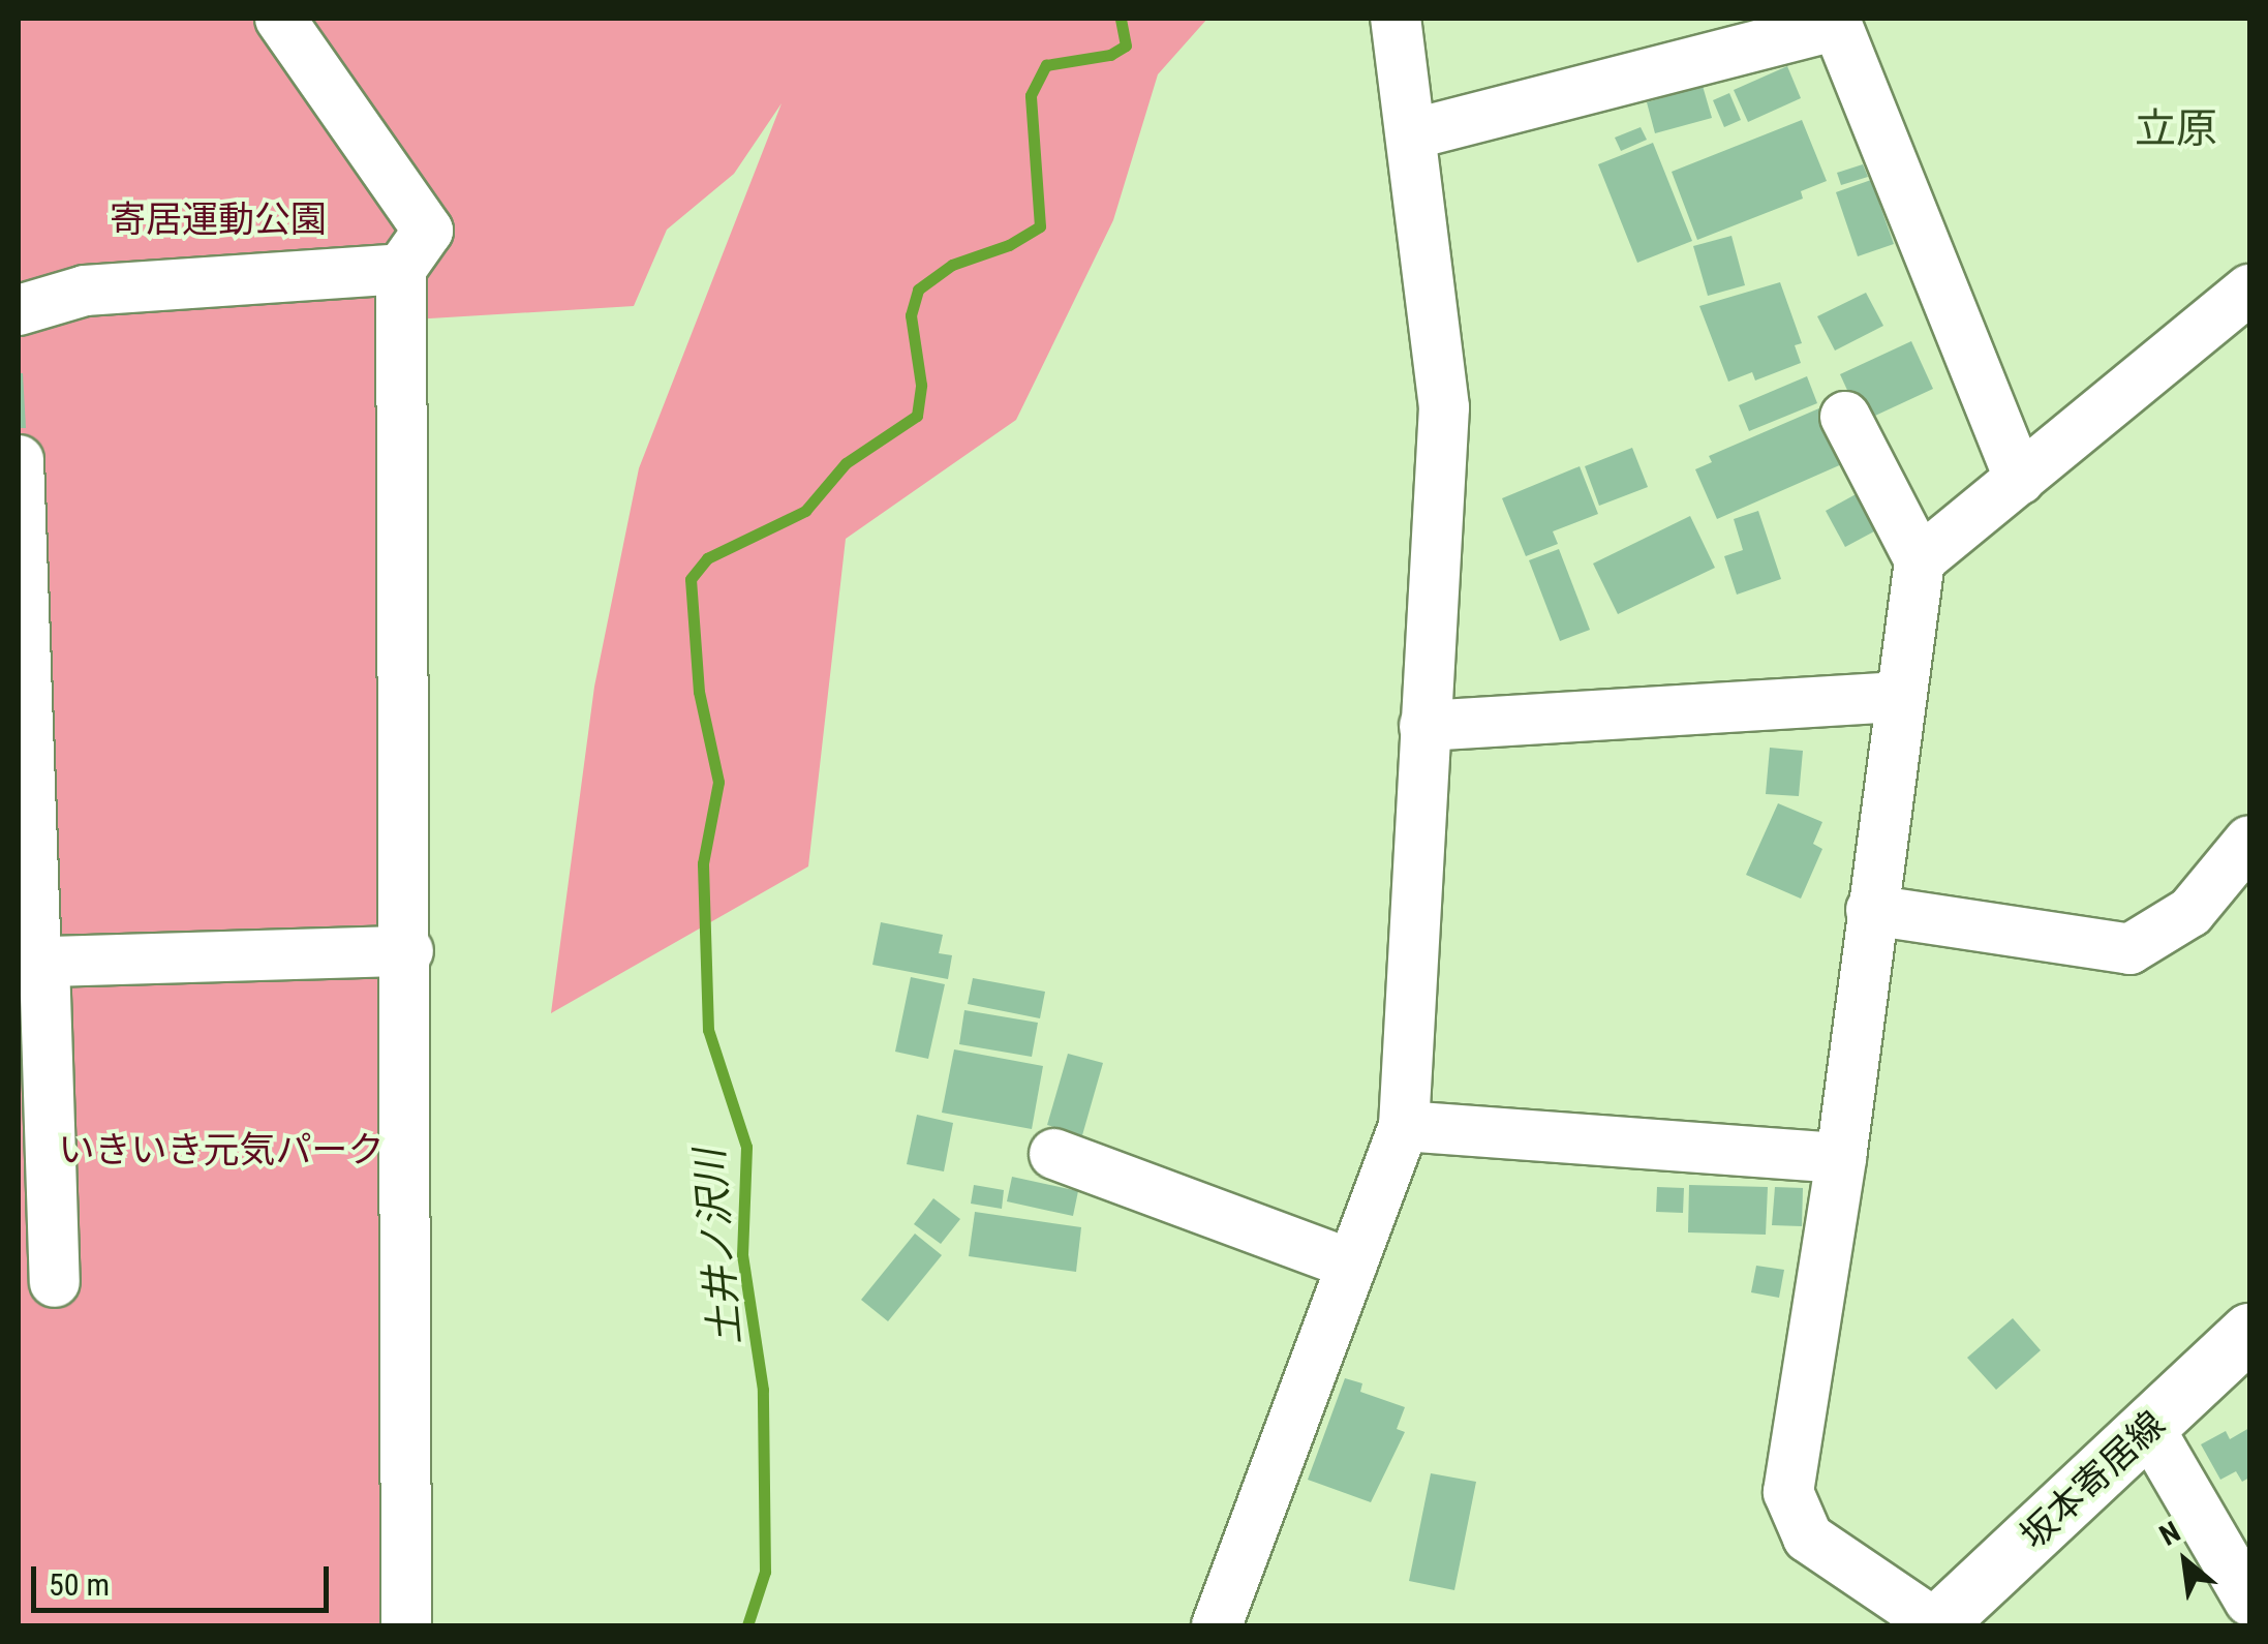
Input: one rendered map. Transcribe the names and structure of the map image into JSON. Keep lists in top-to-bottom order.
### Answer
{
  "streets": {
    "main road": ["坂本寄居線"]
  },
  "districts": ["立原"],
  "water": ["土井ノ沢川"],
  "parks": ["寄居運動公園", "いきいき元気パーク"],
  "scale_bar": "50 m",
  "north": "top left"
}
